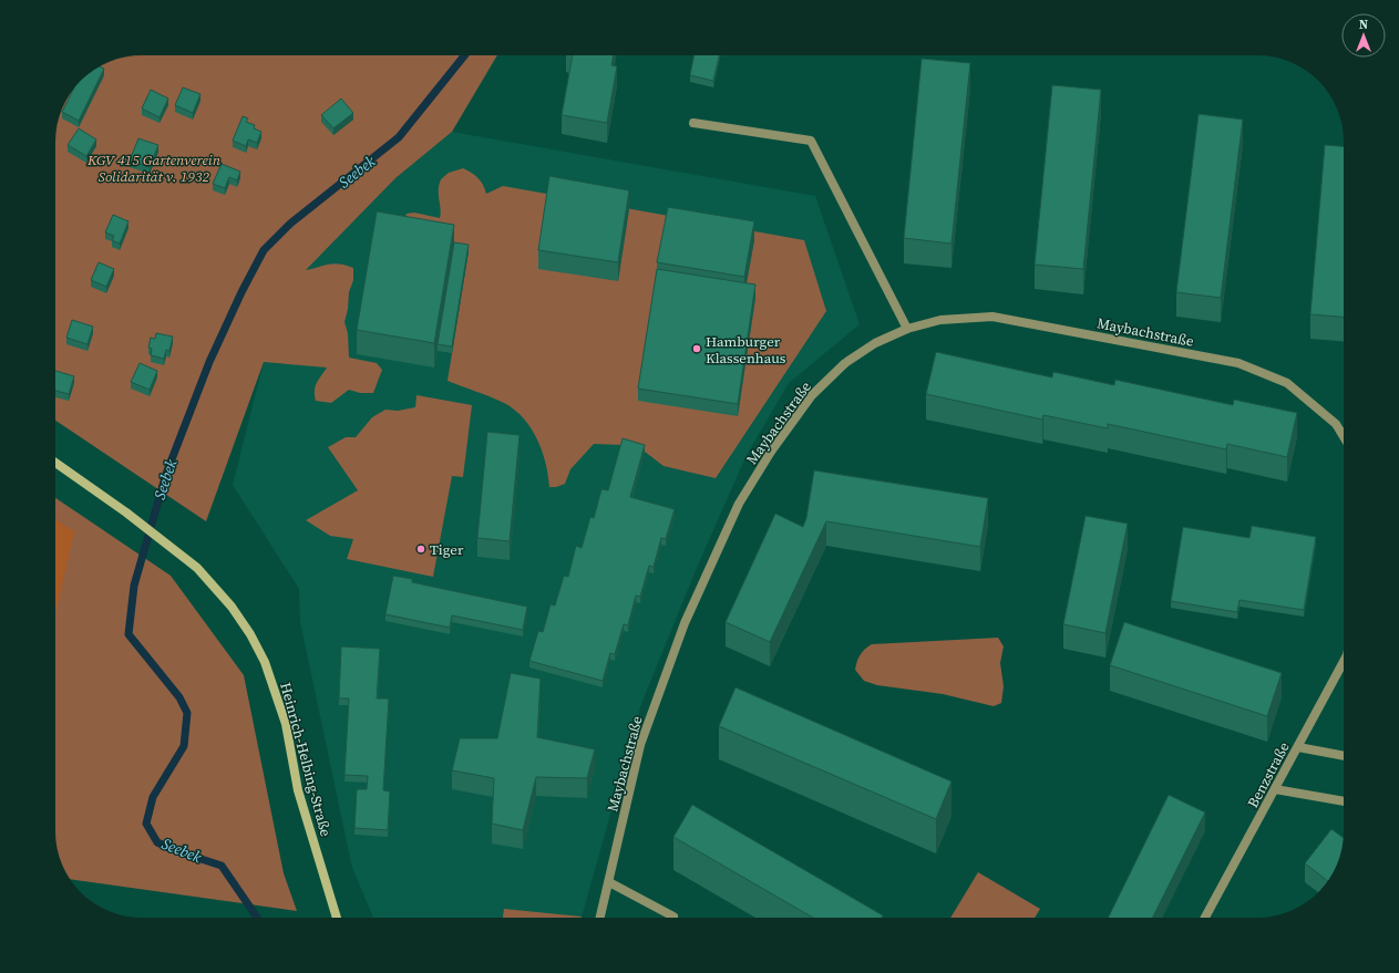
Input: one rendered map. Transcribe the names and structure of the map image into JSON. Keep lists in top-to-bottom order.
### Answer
{
  "streets": {
    "street": ["Maybachstraße", "Heinrich-Helbing-Straße", "Benzstraße"]
  },
  "water": ["Seebek"],
  "parks": ["KGV 415 Gartenverein Solidarität v. 1932"],
  "places": ["Hamburger Klassenhaus", "Tiger"],
  "north": "top"
}
